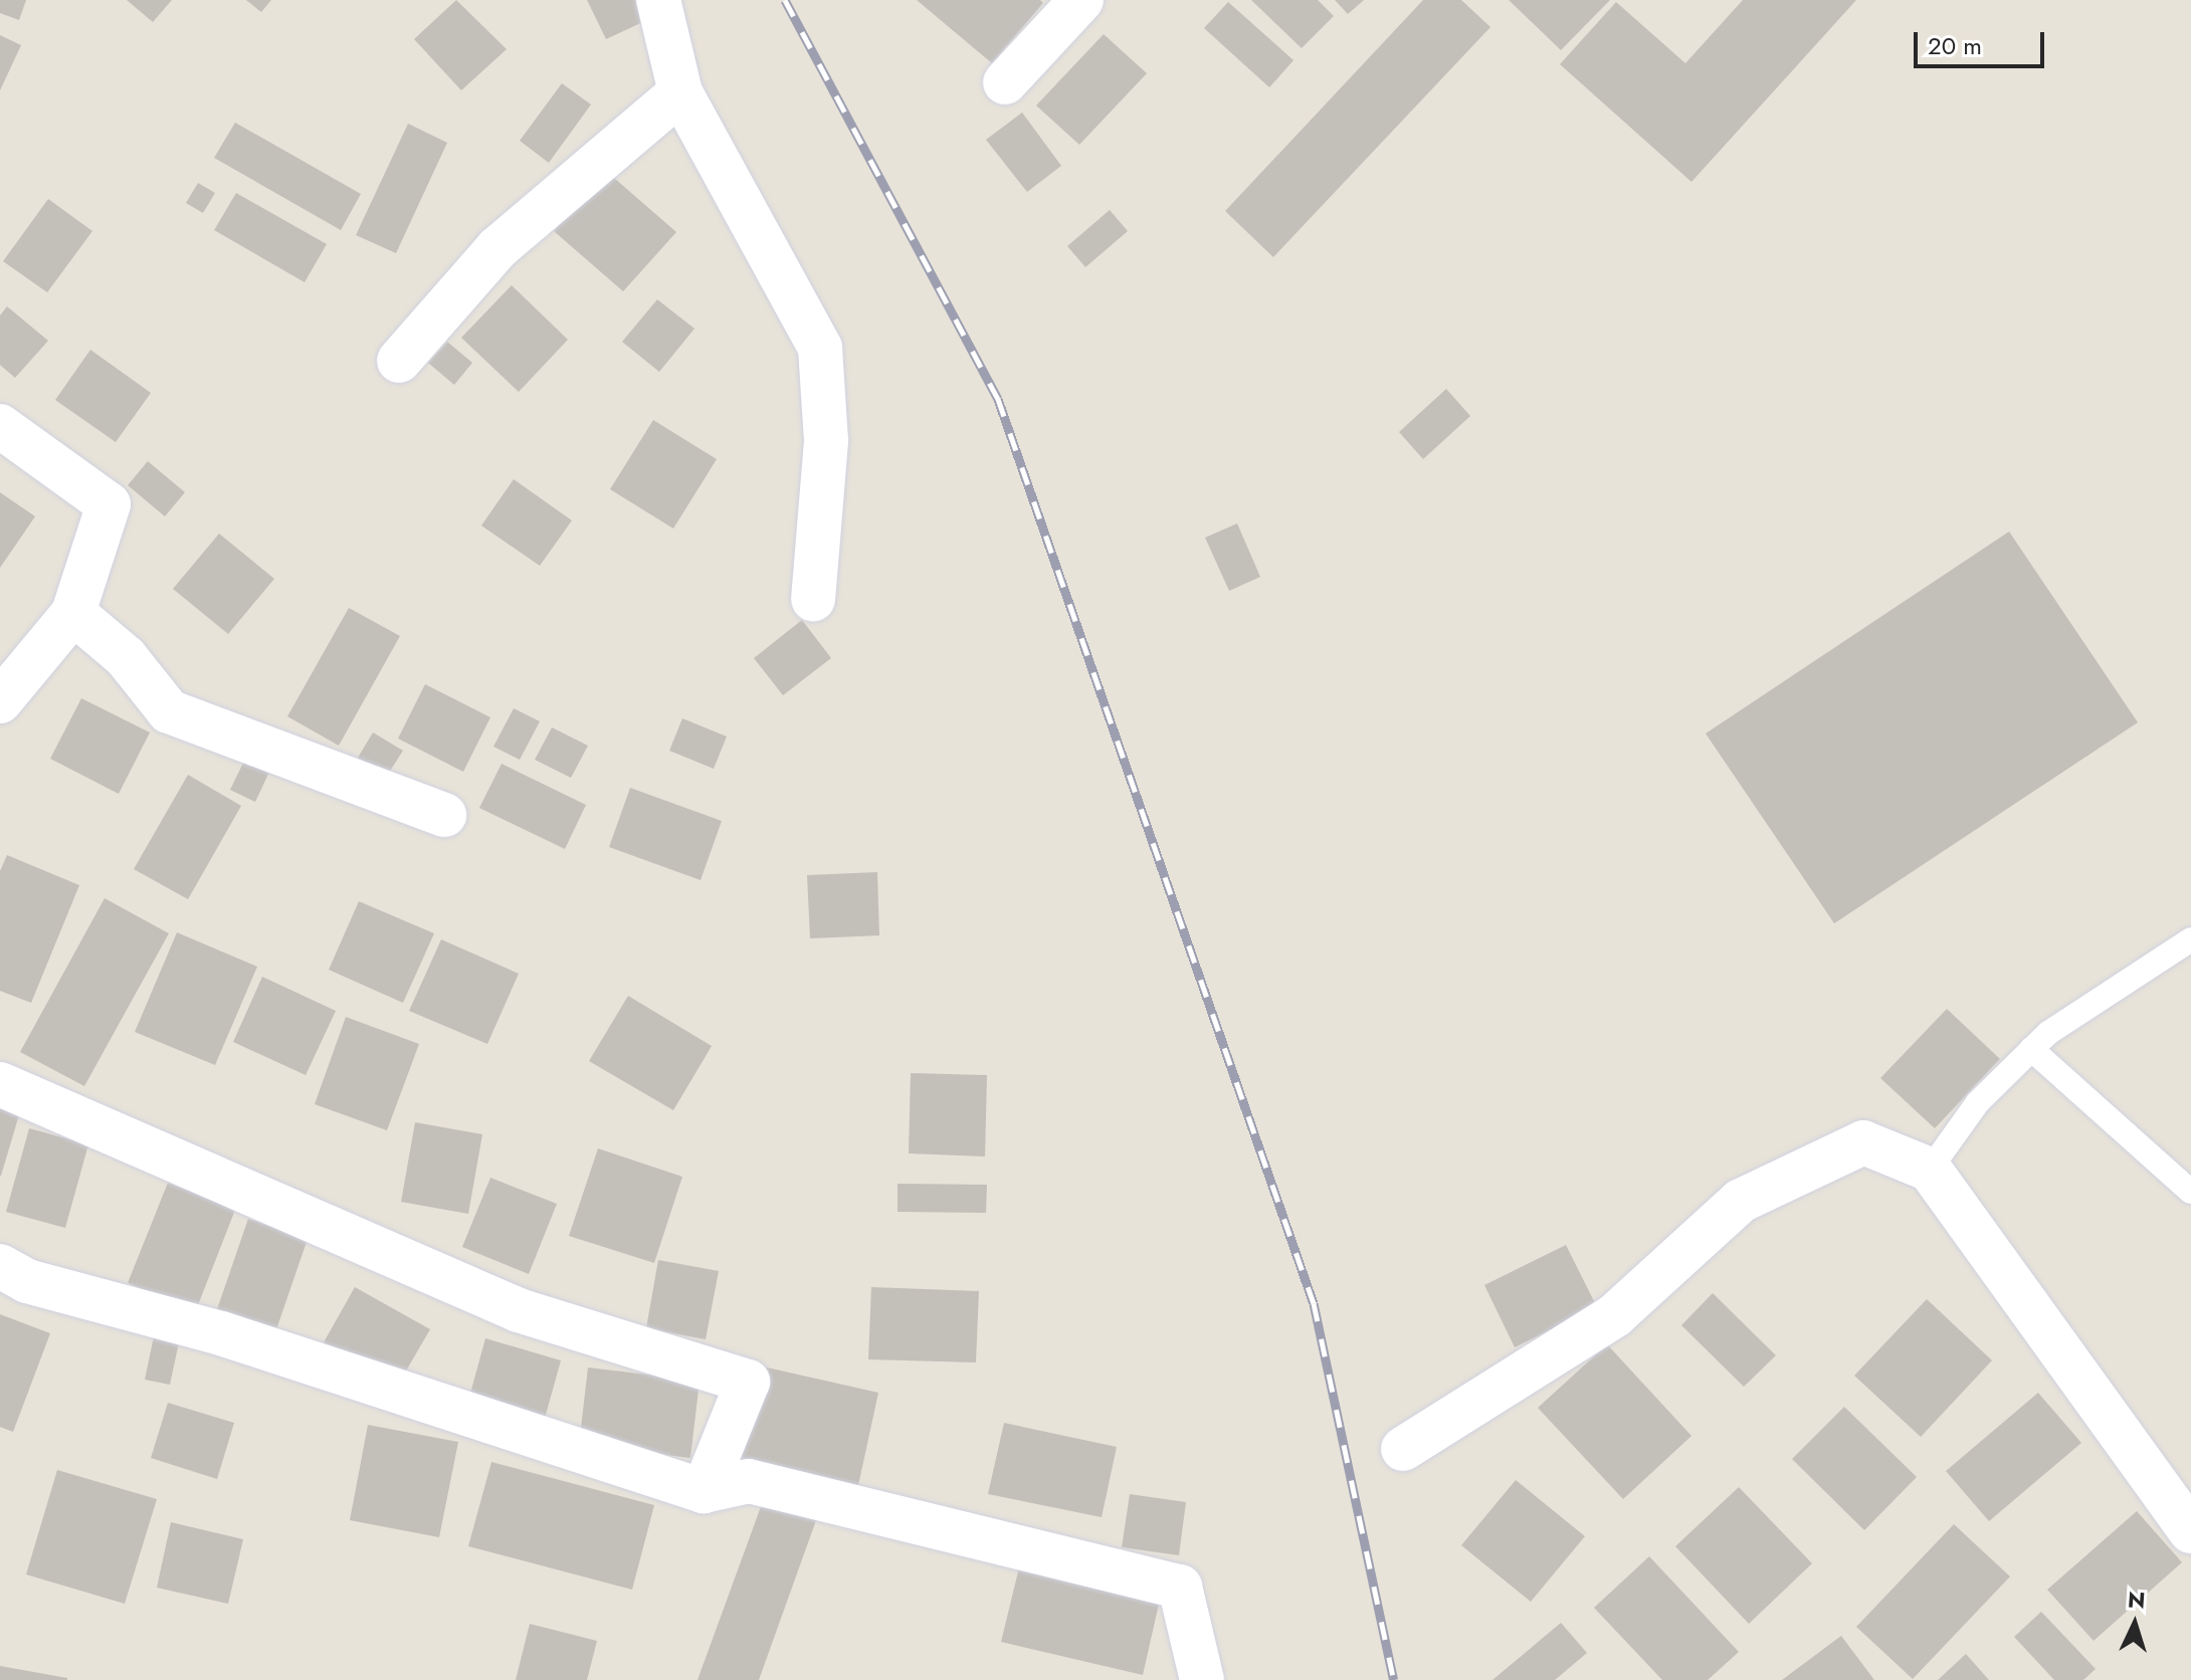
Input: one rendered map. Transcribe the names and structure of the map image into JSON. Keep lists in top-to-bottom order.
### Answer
{
  "scale_bar": "20 m",
  "north": "top"
}
